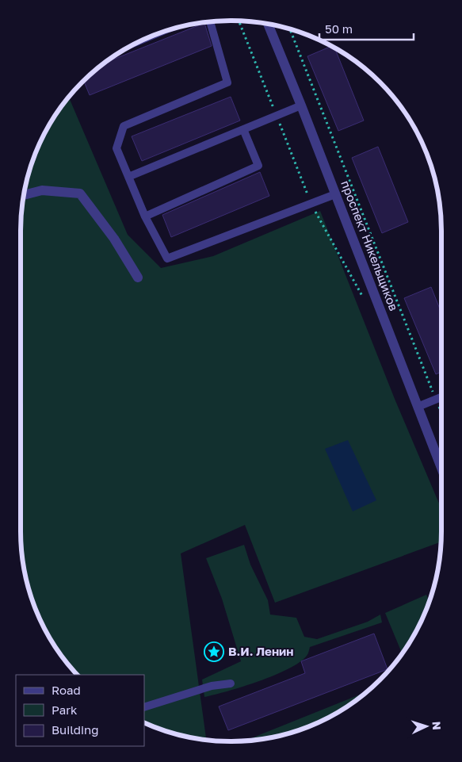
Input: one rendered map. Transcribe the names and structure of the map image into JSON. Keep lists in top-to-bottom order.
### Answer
{
  "streets": {
    "street": ["проспект Никельщиков"]
  },
  "places": {
    "place": ["В.И. Ленин"]
  },
  "legend": ["Road", "Park", "Building"],
  "scale_bar": "50 m",
  "north": "right"
}
